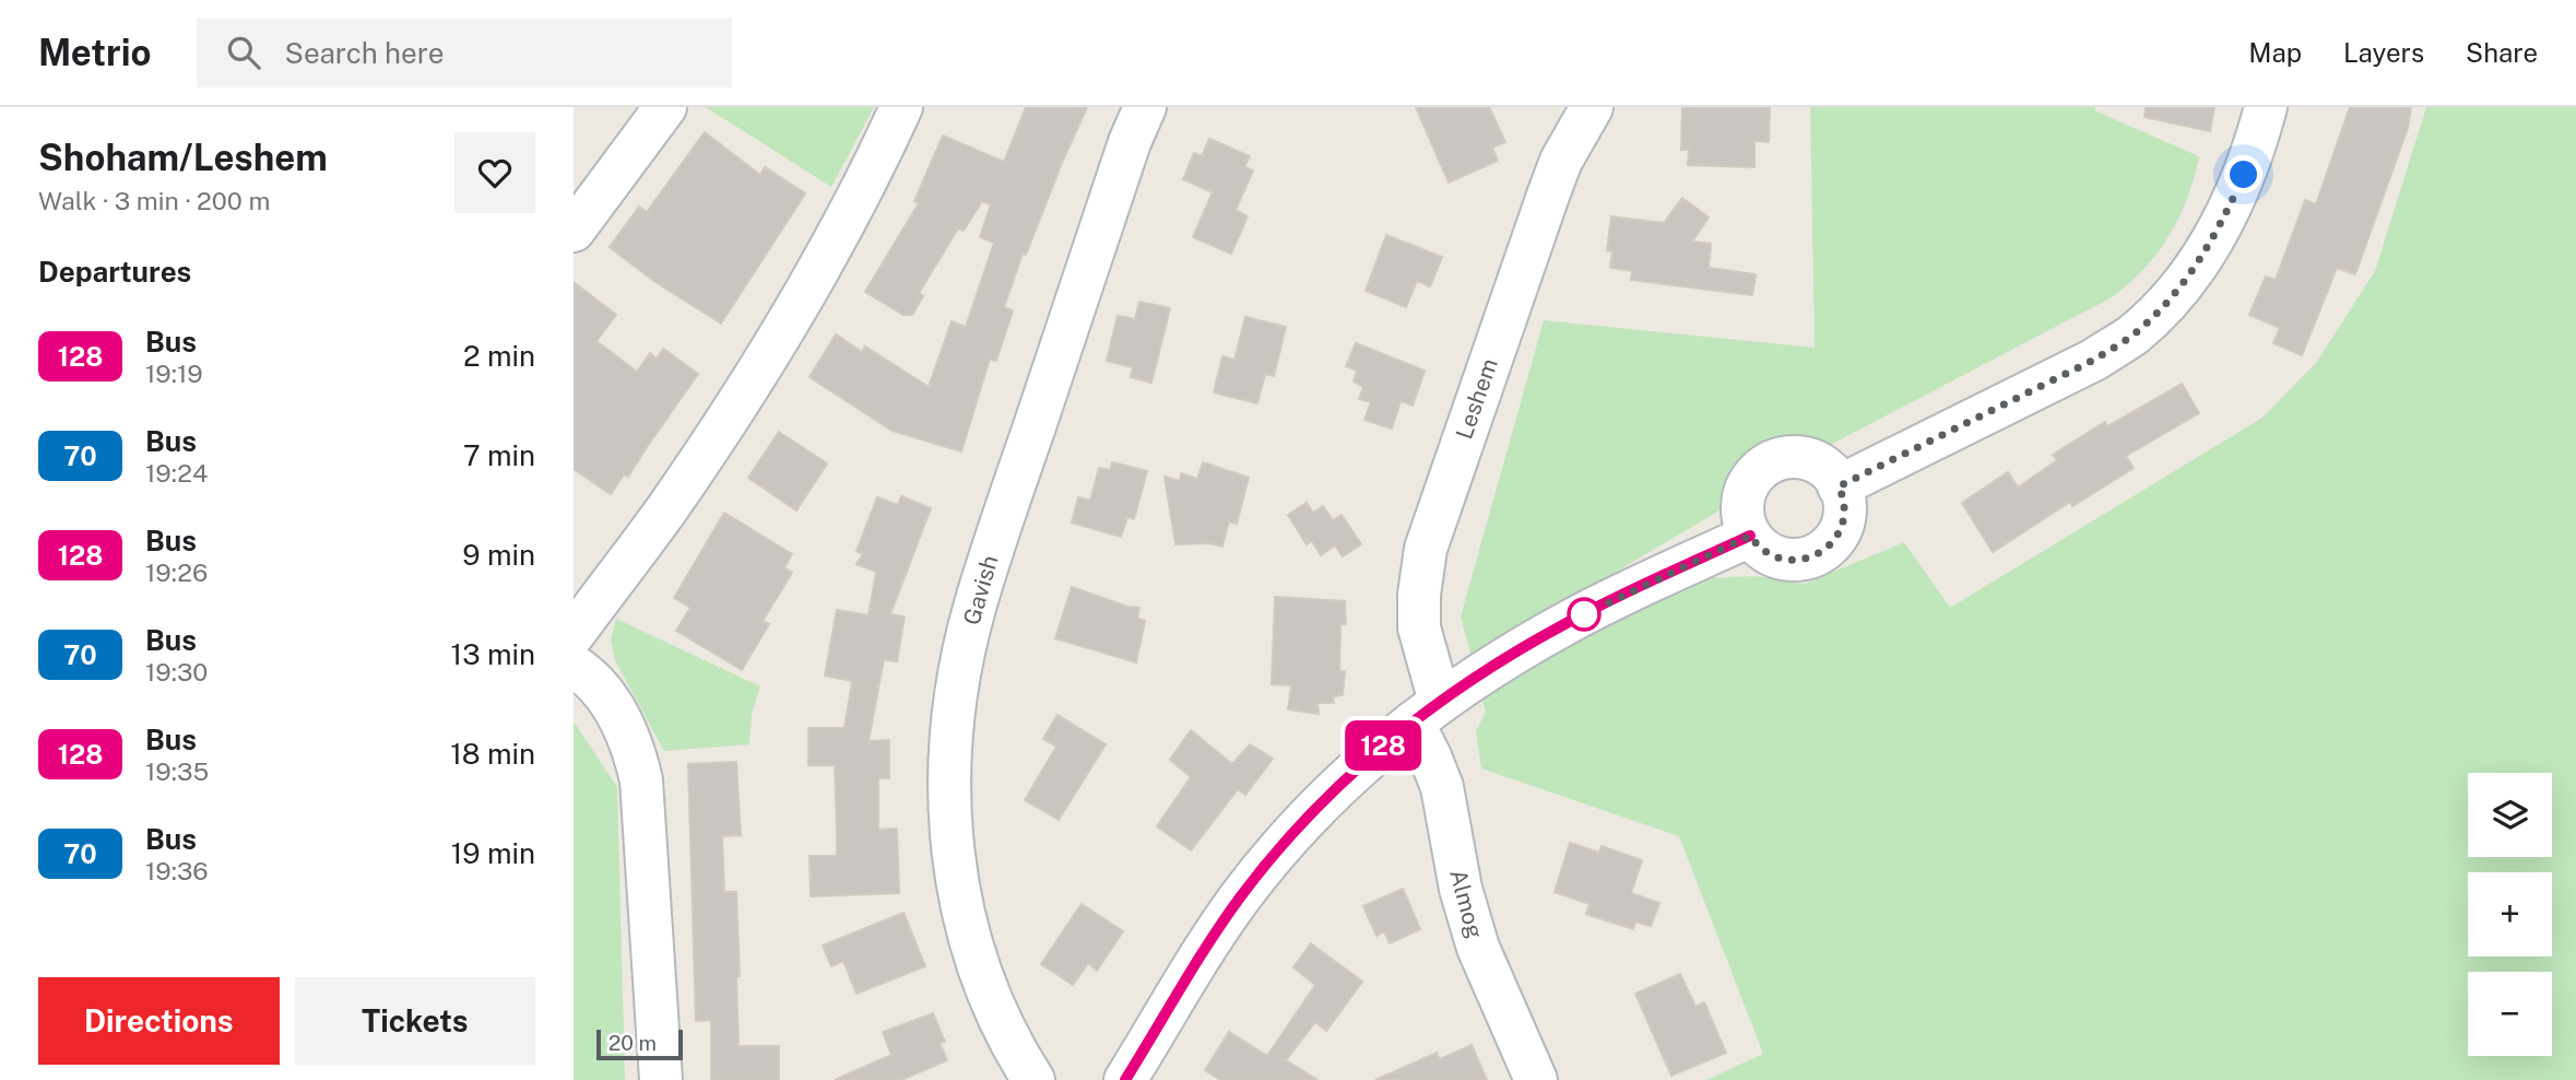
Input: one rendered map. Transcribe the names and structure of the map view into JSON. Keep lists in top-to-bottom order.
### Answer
{
  "streets": {
    "street": ["Leshem", "Gavish", "Almog"]
  },
  "crossings": [
    ["Leshem", "Almog"]
  ],
  "lines": ["bus line 128"],
  "scale_bar": "20 m",
  "page": {
    "header": "Metrio",
    "search": "Search here",
    "nav": ["Map", "Layers", "Share"],
    "heading": [
      ["Shoham/Leshem", "Walk · 3 min · 200 m"],
      "Departures"
    ],
    "on_map": "128",
    "list": [
      {
        "mark": "128",
        "name": "Bus",
        "note": "19:19",
        "value": "2 min"
      },
      {
        "mark": "70",
        "name": "Bus",
        "note": "19:24",
        "value": "7 min"
      },
      {
        "mark": "128",
        "name": "Bus",
        "note": "19:26",
        "value": "9 min"
      },
      {
        "mark": "70",
        "name": "Bus",
        "note": "19:30",
        "value": "13 min"
      },
      {
        "mark": "128",
        "name": "Bus",
        "note": "19:35",
        "value": "18 min"
      },
      {
        "mark": "70",
        "name": "Bus",
        "note": "19:36",
        "value": "19 min"
      }
    ],
    "map_buttons": ["+", "−"],
    "buttons": ["Directions", "Tickets"],
    "scale": "20 m"
  }
}
